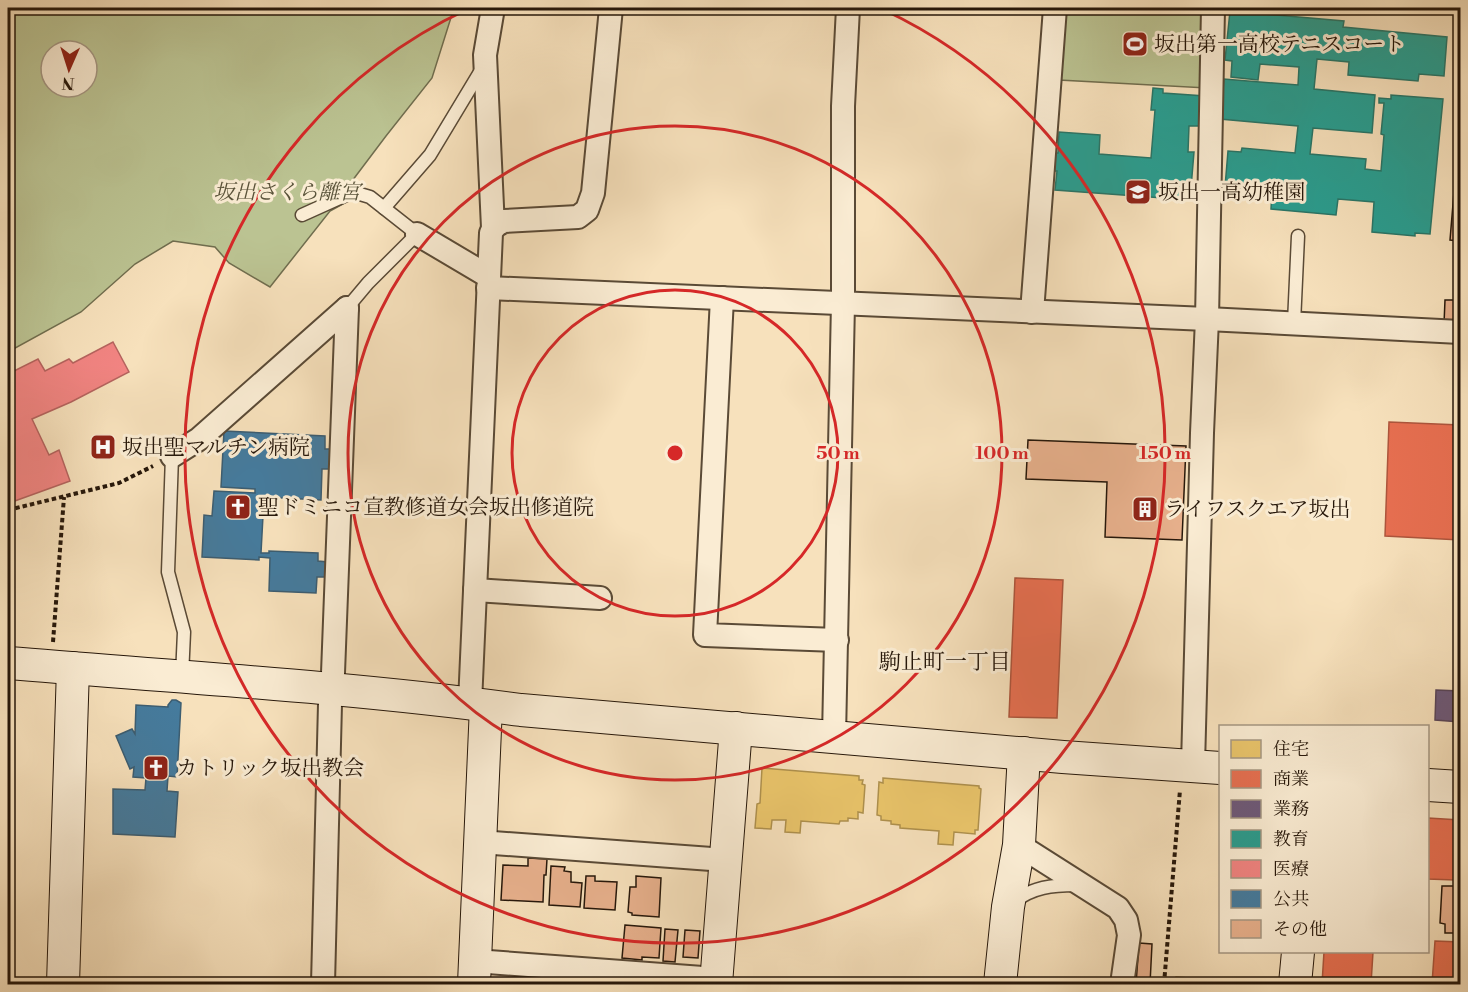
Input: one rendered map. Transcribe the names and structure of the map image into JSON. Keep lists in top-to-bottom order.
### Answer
{
  "districts": ["駒止町一丁目"],
  "parks": ["坂出さくら離宮"],
  "places": {
    "sports": ["坂出第一高校テニスコート"],
    "school or university": ["坂出一高幼稚園"],
    "hospital": ["坂出聖マルチン病院"],
    "church": ["聖ドミニコ宣教修道女会坂出修道院", "カトリック坂出教会"],
    "building": ["ライフスクエア坂出"]
  },
  "legend": [
    "住宅",
    "商業",
    "業務",
    "教育",
    "医療",
    "公共",
    "その他"
  ],
  "north": "bottom",
  "rings": ["50 m", "100 m", "150 m"]
}
